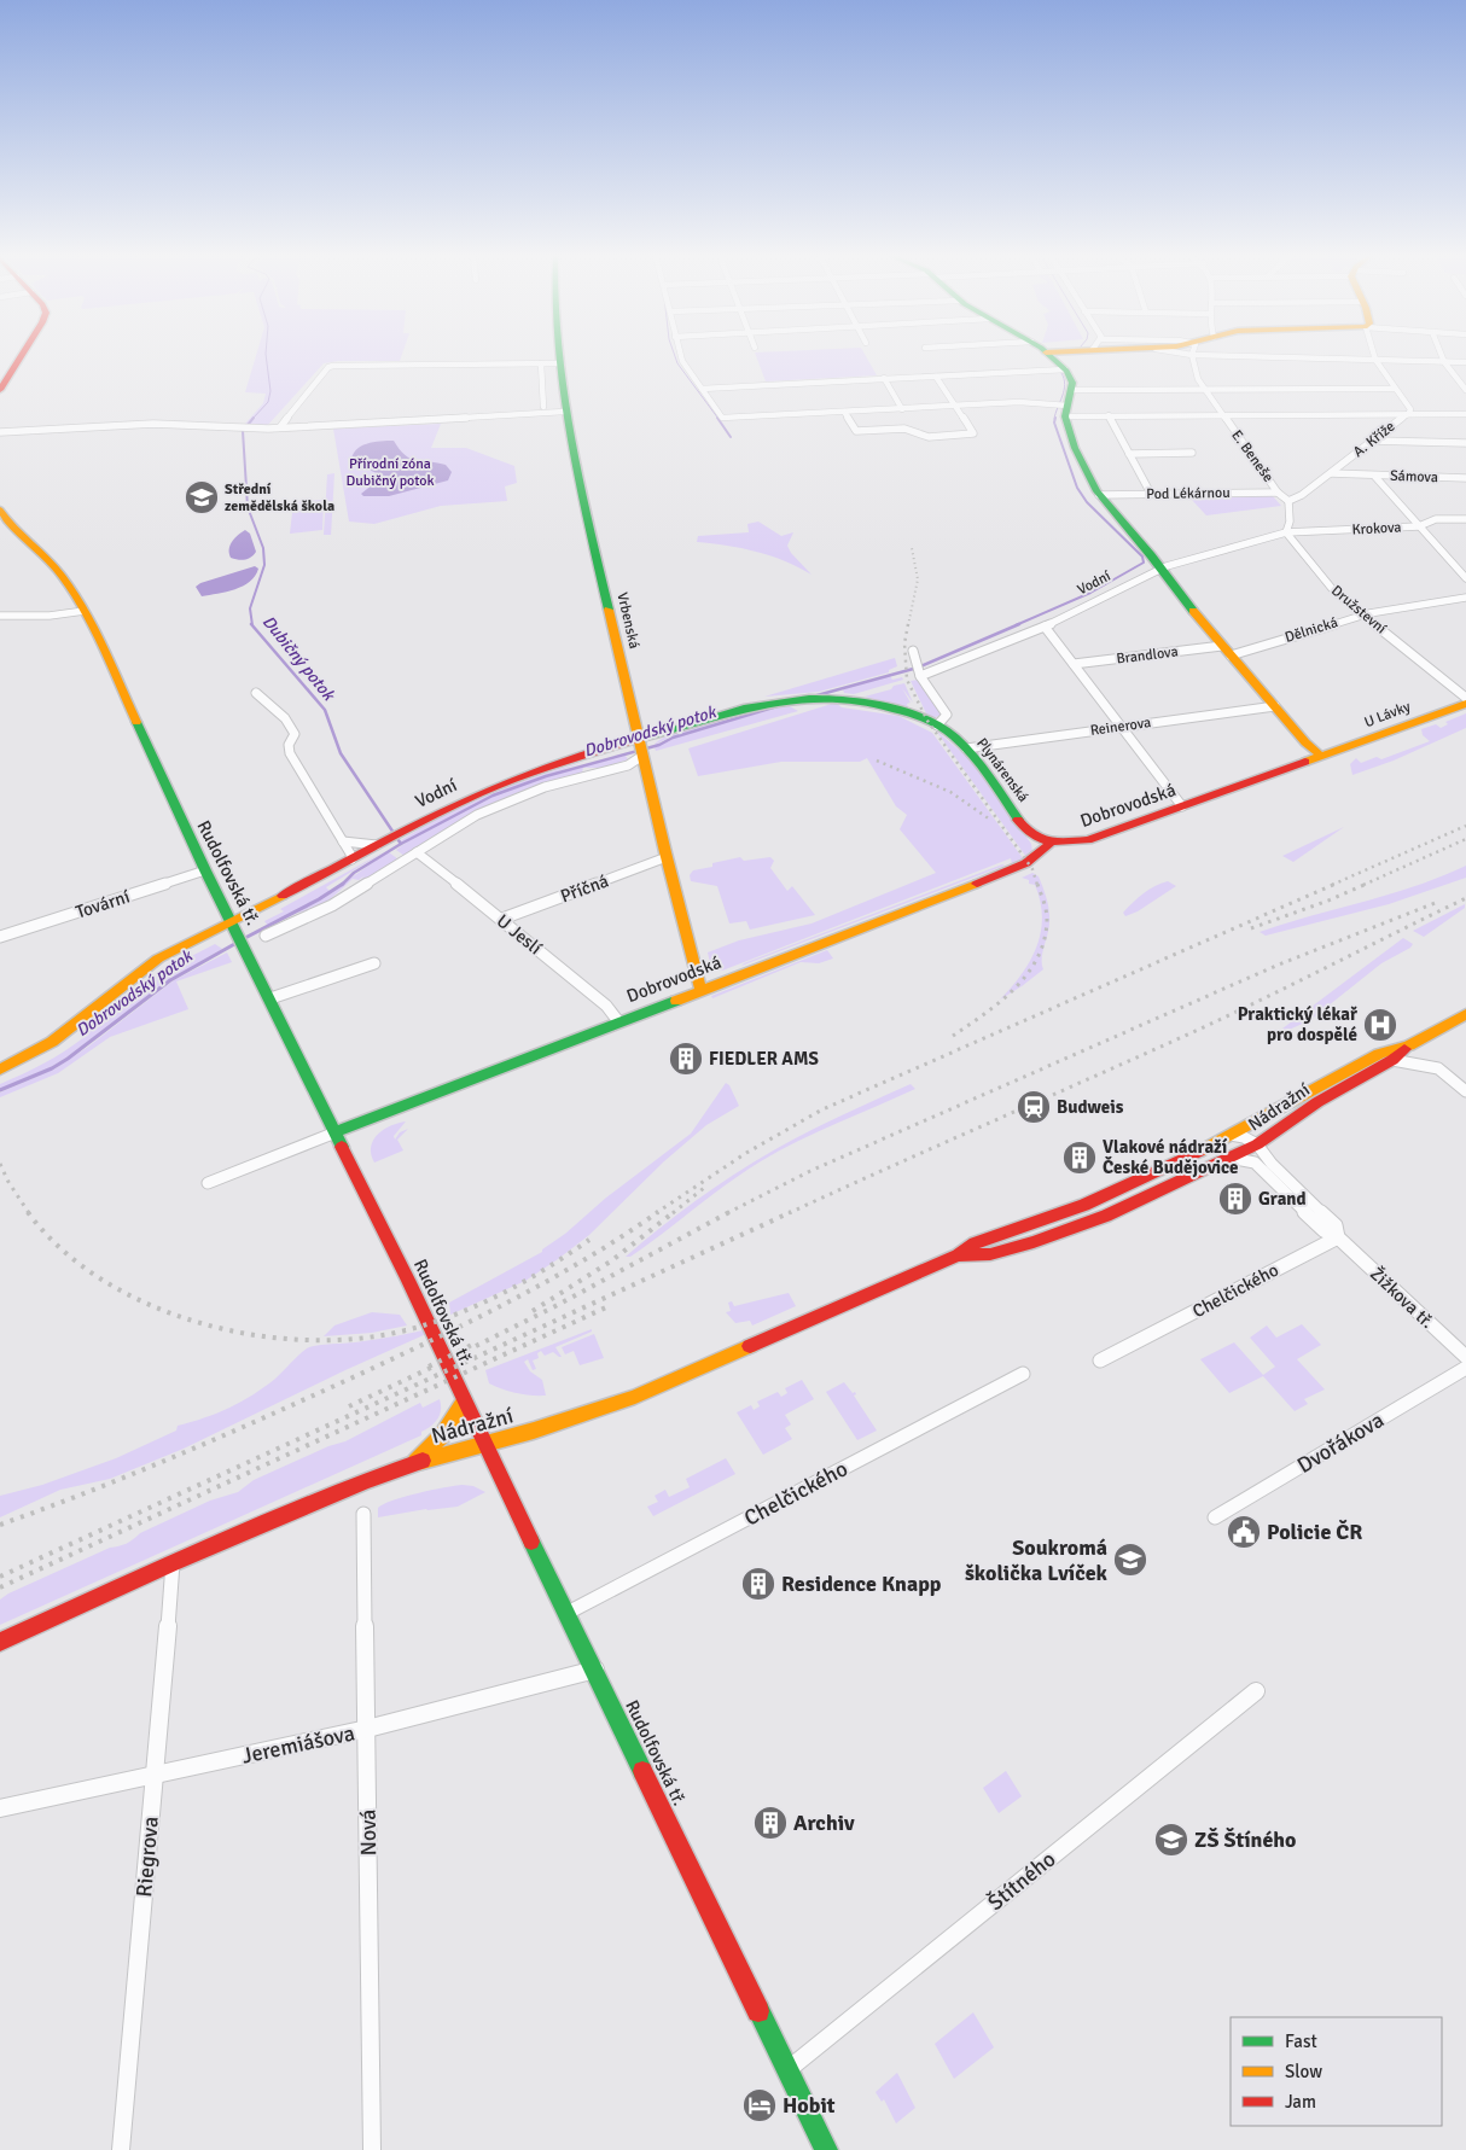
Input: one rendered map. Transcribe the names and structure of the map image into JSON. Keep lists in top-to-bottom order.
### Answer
{
  "streets": {
    "main road": [
      "Vodní",
      "Vrbenská",
      "U Lávky",
      "Plynárenská",
      "Dobrovodská",
      "Rudolfovská tř.",
      "Nádražní"
    ],
    "street": [
      "A. Kříže",
      "E. Beneše",
      "Sámova",
      "Pod Lékárnou",
      "Krokova",
      "Družstevní",
      "Dělnická",
      "Brandlova",
      "Reinerova",
      "Příčná",
      "Tovární",
      "U Jeslí",
      "Chelčického",
      "Žižkova tř.",
      "Dvořákova",
      "Jeremiášova",
      "Nová",
      "Riegrova",
      "Štítného"
    ]
  },
  "crossings": [
    ["A. Kříže", "E. Beneše"],
    ["A. Kříže", "Sámova"],
    ["E. Beneše", "Pod Lékárnou"],
    ["Krokova", "Vodní"],
    ["Krokova", "Družstevní"],
    ["Vodní", "Družstevní"],
    ["Vodní", "Vrbenská"],
    ["Vodní", "Plynárenská"],
    ["Vodní", "Rudolfovská tř."],
    ["Vodní", "U Jeslí"],
    ["Družstevní", "Dělnická"],
    ["Vrbenská", "Dobrovodská"],
    ["Vrbenská", "Příčná"],
    ["Dělnická", "Brandlova"],
    ["U Lávky", "Dobrovodská"],
    ["Reinerova", "Plynárenská"],
    ["Plynárenská", "Dobrovodská"],
    ["Dobrovodská", "Rudolfovská tř."],
    ["Dobrovodská", "U Jeslí"],
    ["Rudolfovská tř.", "Tovární"],
    ["Rudolfovská tř.", "Nádražní"],
    ["Rudolfovská tř.", "Chelčického"],
    ["Rudolfovská tř.", "Jeremiášova"],
    ["Rudolfovská tř.", "Štítného"],
    ["Příčná", "U Jeslí"],
    ["Nádražní", "Žižkova tř."],
    ["Nádražní", "Riegrova"],
    ["Chelčického", "Žižkova tř."],
    ["Jeremiášova", "Nová"],
    ["Jeremiášova", "Riegrova"]
  ],
  "water": ["Dubičný potok", "Dobrovodský potok"],
  "parks": ["Přírodní zóna Dubičný potok"],
  "places": {
    "school or university": ["Střední zemědělská škola", "Soukromá školička Lvíček", "ZŠ Štíného"],
    "hospital": ["Praktický lékař pro dospělé"],
    "building": [
      "FIEDLER AMS",
      "Vlakové nádraží České Budějovice",
      "Grand",
      "Residence Knapp",
      "Archiv"
    ],
    "station": ["Budweis"],
    "public building": ["Policie ČR"],
    "hotel": ["Hobit"]
  },
  "legend": ["Fast", "Slow", "Jam"]
}
